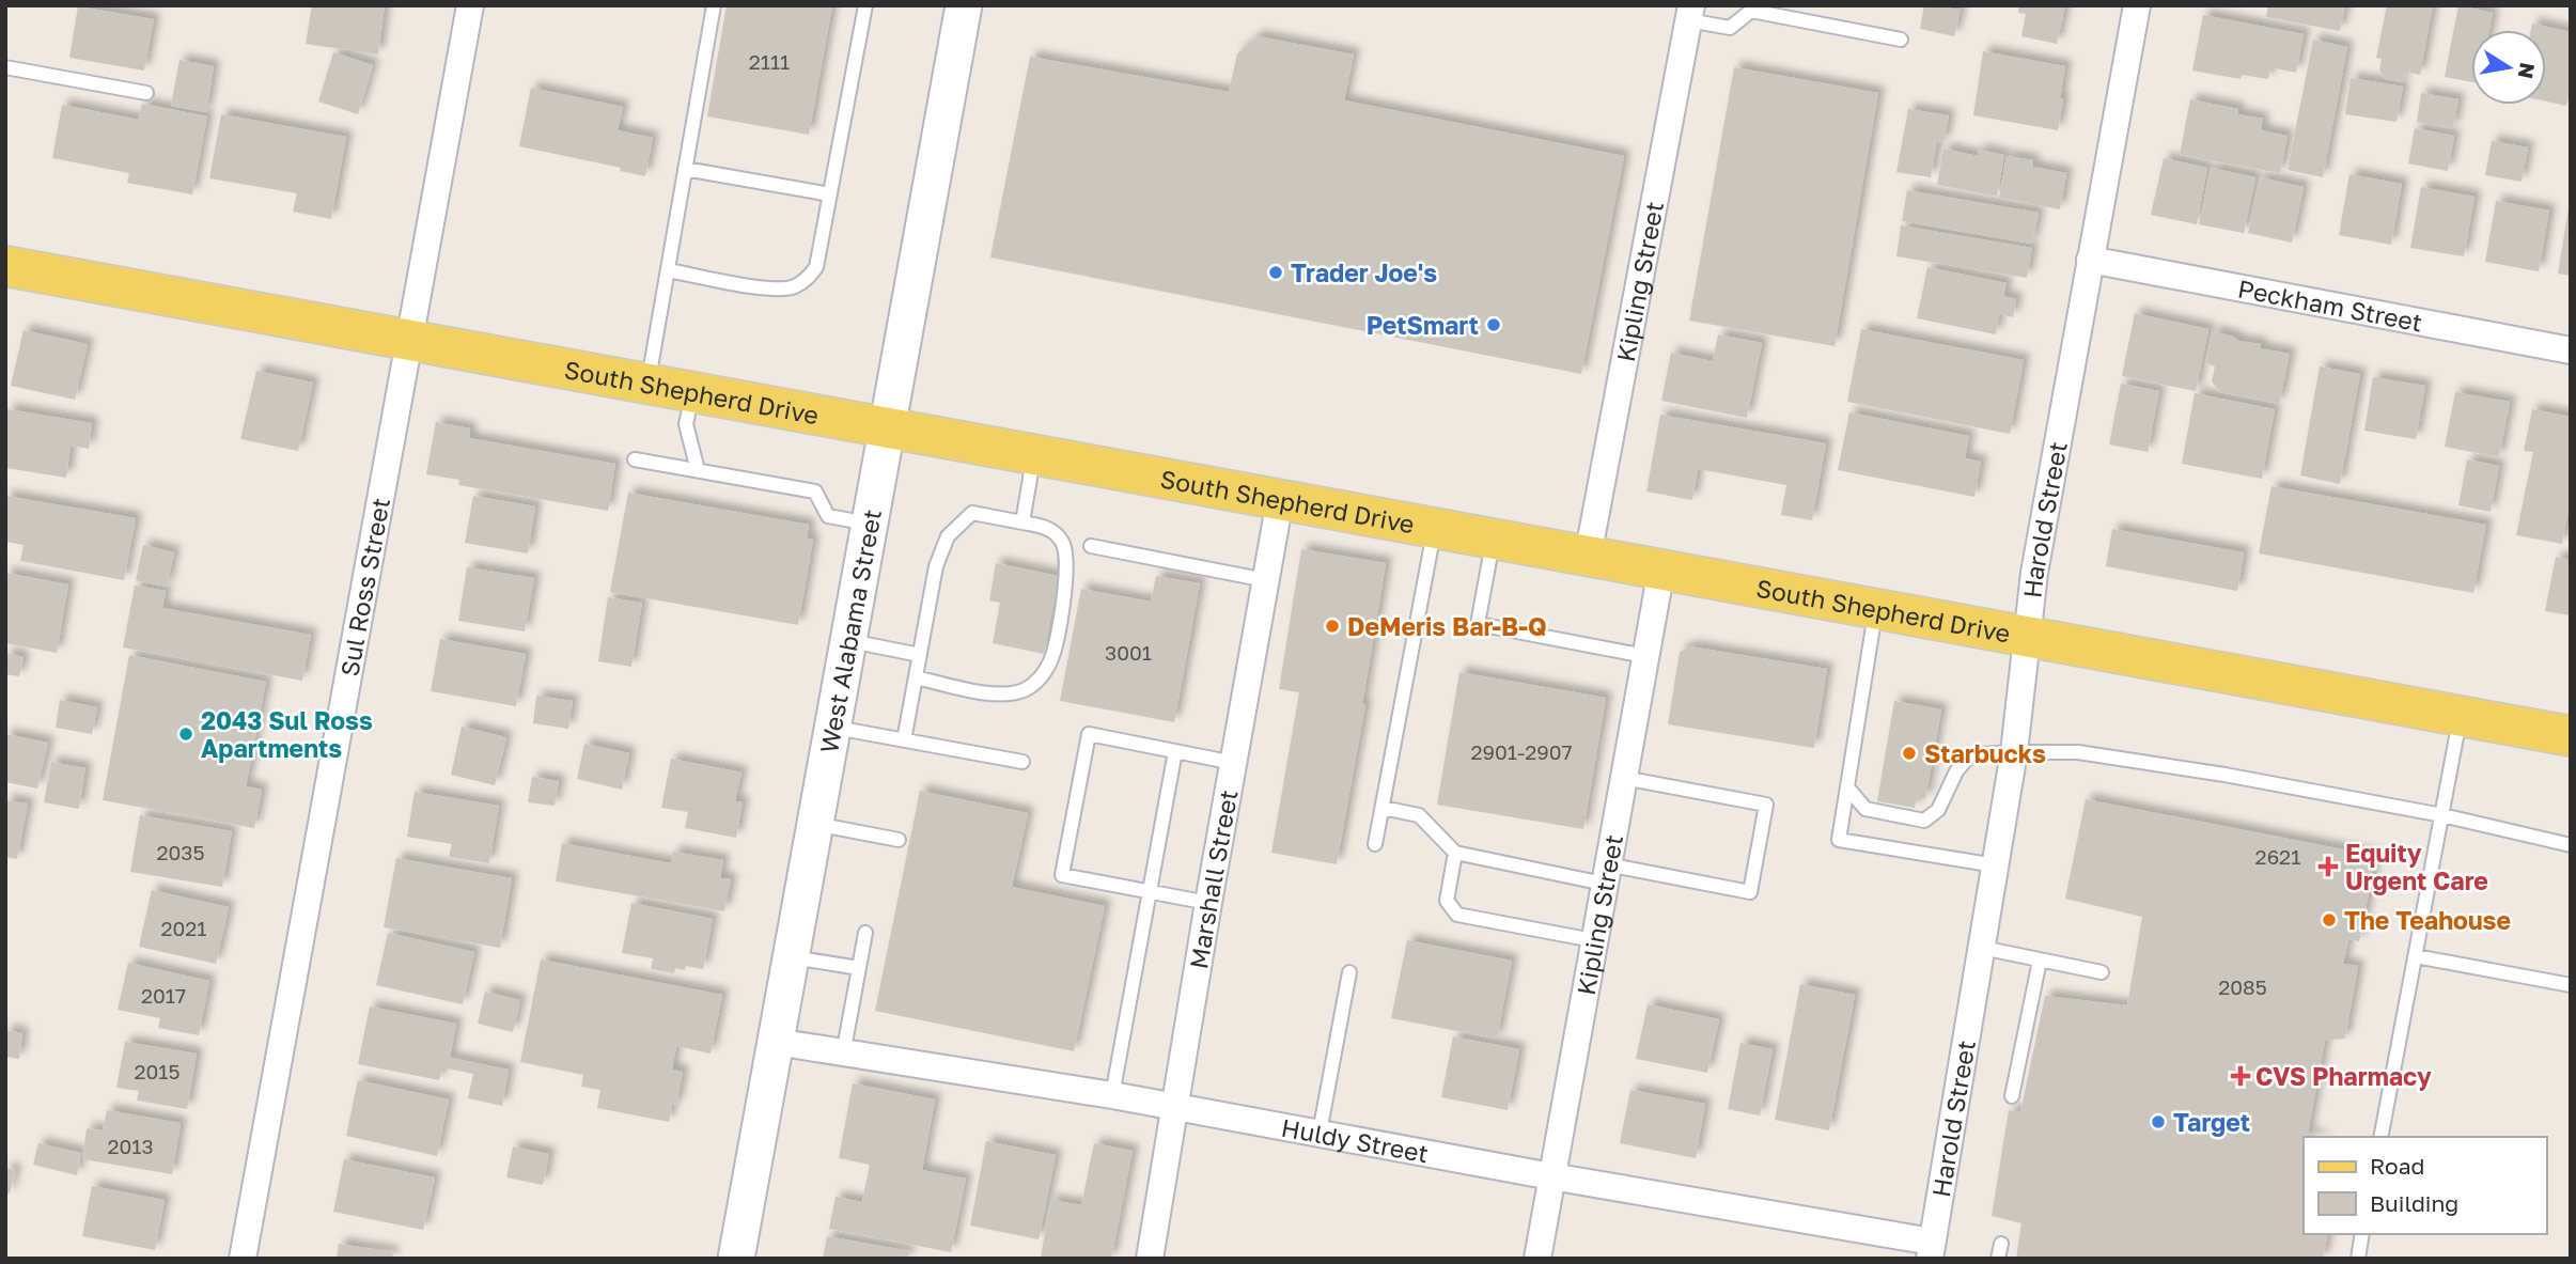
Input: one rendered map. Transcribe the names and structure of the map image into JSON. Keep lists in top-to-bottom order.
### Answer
{
  "streets": {
    "main road": ["South Shepherd Drive"],
    "street": [
      "Kipling Street",
      "Peckham Street",
      "Harold Street",
      "Sul Ross Street",
      "West Alabama Street",
      "Marshall Street",
      "Huldy Street"
    ]
  },
  "crossings": [
    ["Kipling Street", "South Shepherd Drive"],
    ["Kipling Street", "Huldy Street"],
    ["Peckham Street", "Harold Street"],
    ["South Shepherd Drive", "Harold Street"],
    ["South Shepherd Drive", "Sul Ross Street"],
    ["South Shepherd Drive", "West Alabama Street"],
    ["South Shepherd Drive", "Marshall Street"],
    ["Harold Street", "Huldy Street"],
    ["West Alabama Street", "Huldy Street"],
    ["Marshall Street", "Huldy Street"]
  ],
  "places": {
    "other": [
      "Trader Joe's",
      "PetSmart",
      "DeMeris Bar-B-Q",
      "2043 Sul Ross Apartments",
      "Starbucks",
      "The Teahouse",
      "Target"
    ],
    "health": ["Equity Urgent Care", "CVS Pharmacy"]
  },
  "house_numbers": [
    "2111",
    "3001",
    "2901-2907",
    "2035",
    "2621",
    "2021",
    "2085",
    "2017",
    "2015",
    "2013"
  ],
  "legend": ["Road", "Building"],
  "north": "right"
}
